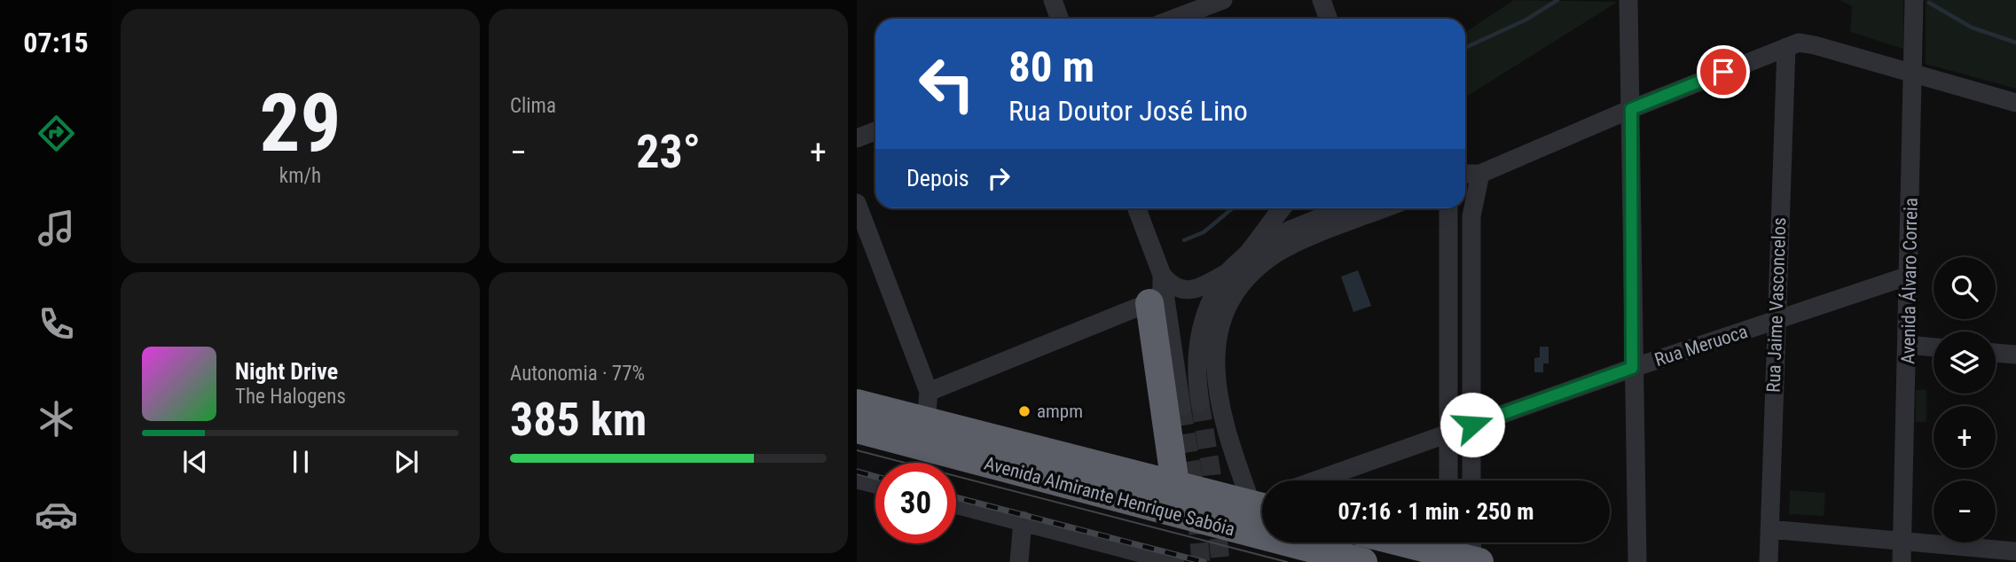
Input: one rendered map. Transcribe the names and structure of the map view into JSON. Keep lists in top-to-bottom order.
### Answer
{
  "streets": {
    "highway": ["Avenida Almirante Henrique Sabóia"],
    "street": ["Avenida Álvaro Correia", "Rua Jaime Vasconcelos", "Rua Meruoca"]
  },
  "crossings": [
    ["Avenida Álvaro Correia", "Rua Meruoca"],
    ["Rua Jaime Vasconcelos", "Rua Meruoca"]
  ],
  "places": ["ampm"],
  "page": {
    "tabs": "07:15",
    "tile": [
      ["29", "km/h"],
      "Clima",
      ["Autonomia · 77%", "385 km"]
    ],
    "turn": ["80 m", "Rua Doutor José Lino"],
    "heat": ["−", "23°", "+"],
    "then": "Depois",
    "map_buttons": ["+", "−"],
    "song": ["Night Drive", "The Halogens"],
    "limit": "30",
    "trip": "07:16 · 1 min · 250 m"
  }
}
